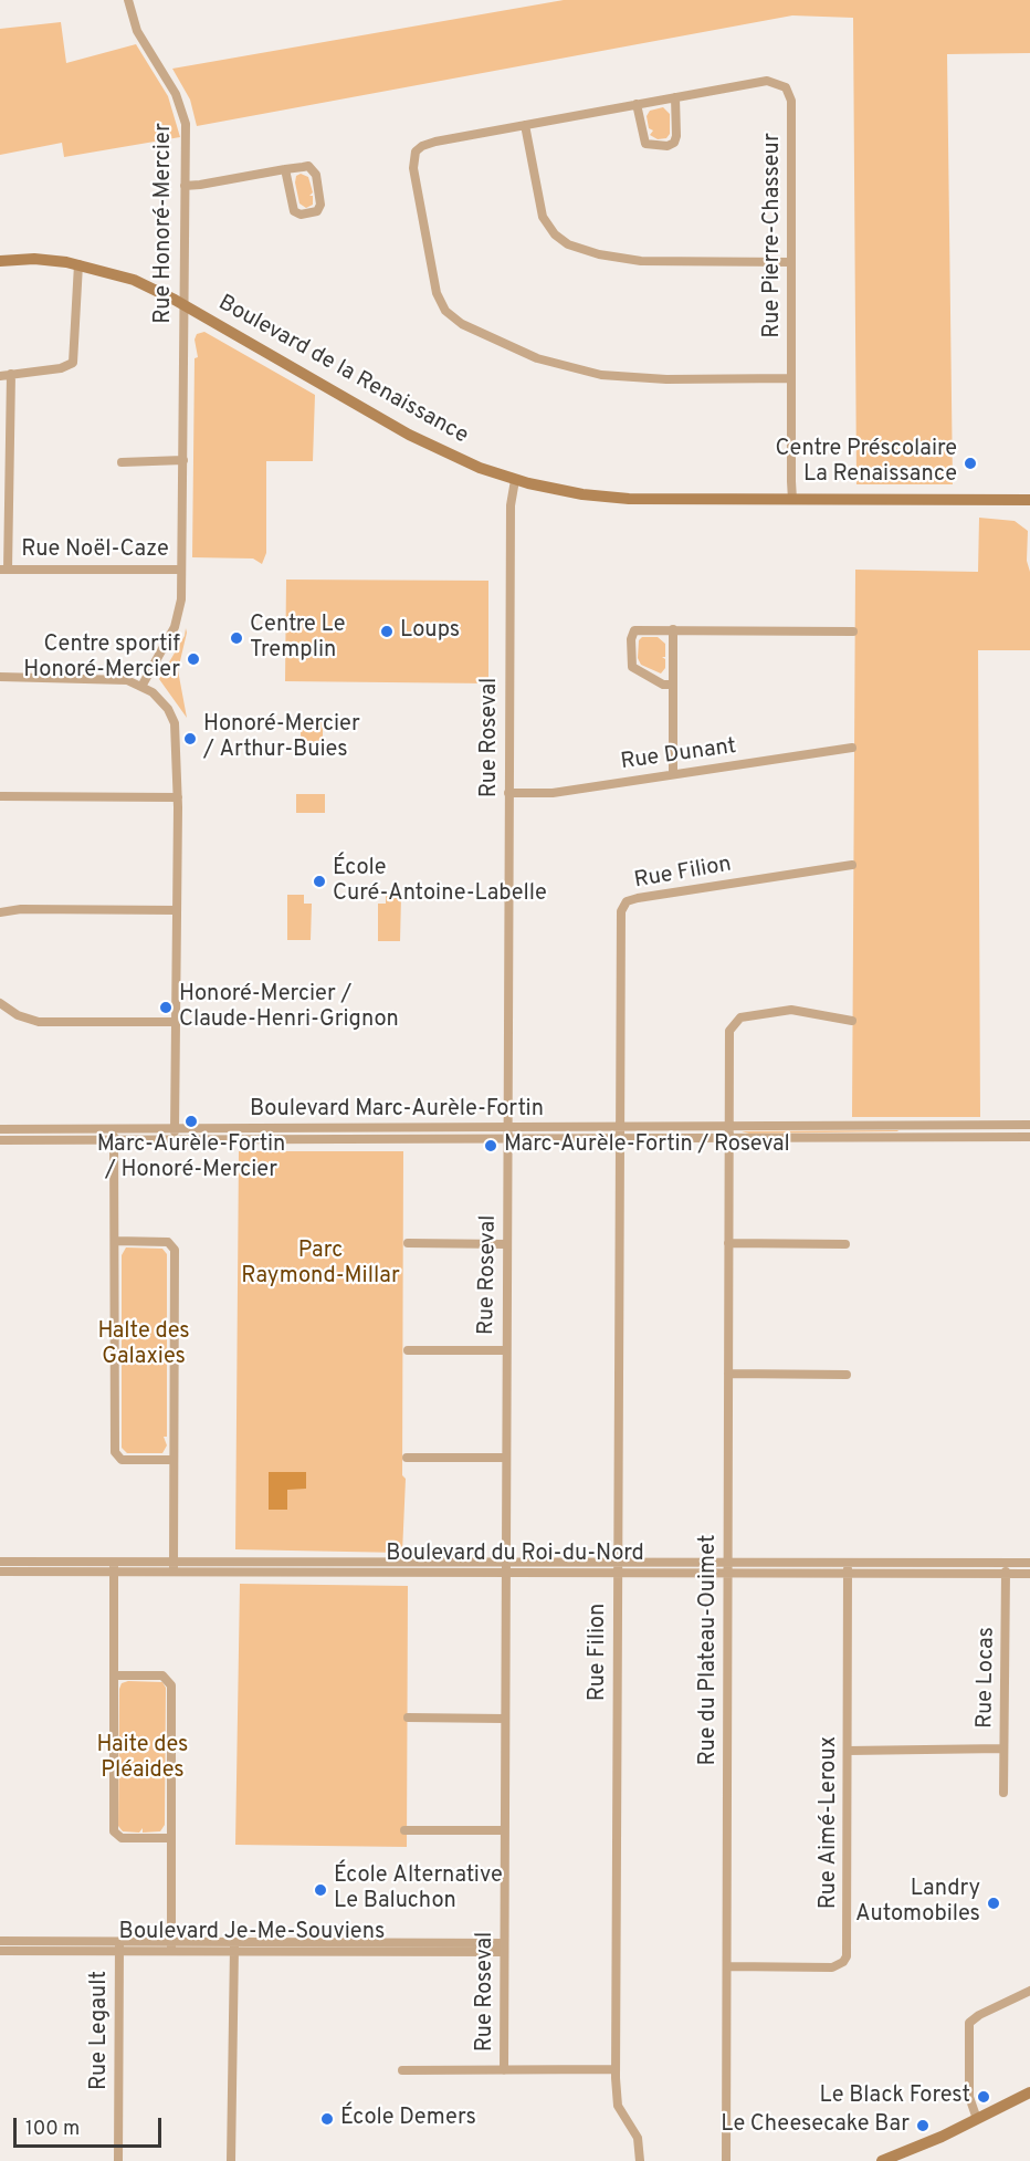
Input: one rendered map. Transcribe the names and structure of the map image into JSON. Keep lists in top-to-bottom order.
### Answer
{
  "streets": {
    "street": [
      "Rue Honoré-Mercier",
      "Rue Pierre-Chasseur",
      "Boulevard de la Renaissance",
      "Rue Noël-Caze",
      "Rue Roseval",
      "Rue Dunant",
      "Rue Filion",
      "Boulevard Marc-Aurèle-Fortin",
      "Boulevard du Roi-du-Nord",
      "Rue du Plateau-Ouimet",
      "Rue Locas",
      "Rue Aimé-Leroux",
      "Boulevard Je-Me-Souviens",
      "Rue Legault"
    ]
  },
  "crossings": [
    ["Rue Honoré-Mercier", "Boulevard de la Renaissance"],
    ["Rue Honoré-Mercier", "Rue Noël-Caze"],
    ["Rue Pierre-Chasseur", "Boulevard de la Renaissance"],
    ["Boulevard de la Renaissance", "Rue Roseval"],
    ["Rue Roseval", "Rue Dunant"],
    ["Rue Roseval", "Boulevard Marc-Aurèle-Fortin"],
    ["Rue Roseval", "Boulevard du Roi-du-Nord"],
    ["Rue Roseval", "Boulevard Je-Me-Souviens"],
    ["Rue Filion", "Boulevard Marc-Aurèle-Fortin"],
    ["Rue Filion", "Boulevard du Roi-du-Nord"],
    ["Boulevard Marc-Aurèle-Fortin", "Rue du Plateau-Ouimet"],
    ["Boulevard du Roi-du-Nord", "Rue du Plateau-Ouimet"],
    ["Boulevard du Roi-du-Nord", "Rue Locas"],
    ["Boulevard du Roi-du-Nord", "Rue Aimé-Leroux"],
    ["Rue du Plateau-Ouimet", "Rue Aimé-Leroux"],
    ["Boulevard Je-Me-Souviens", "Rue Legault"]
  ],
  "parks": ["Parc Raymond-Millar", "Halte des Galaxies", "Haite des Pléaides"],
  "places": [
    "Centre Préscolaire La Renaissance",
    "Loups",
    "Centre Le Tremplin",
    "Centre sportif Honoré-Mercier",
    "Honoré-Mercier / Arthur-Buies",
    "École Curé-Antoine-Labelle",
    "Honoré-Mercier / Claude-Henri-Grignon",
    "Marc-Aurèle-Fortin / Honoré-Mercier",
    "Marc-Aurèle-Fortin / Roseval",
    "École Alternative Le Baluchon",
    "Landry Automobiles",
    "Le Black Forest",
    "École Demers",
    "Le Cheesecake Bar"
  ],
  "scale_bar": "100 m"
}
